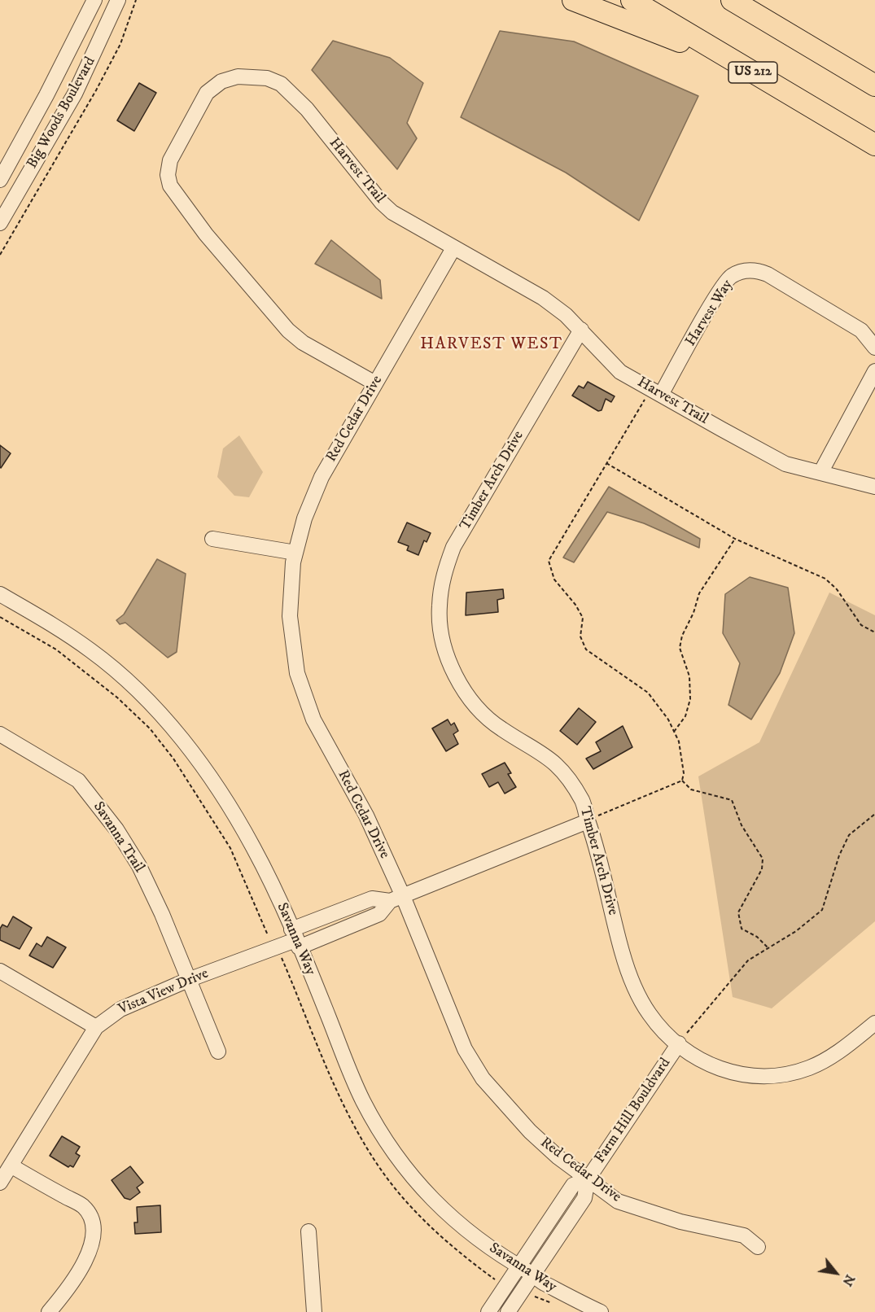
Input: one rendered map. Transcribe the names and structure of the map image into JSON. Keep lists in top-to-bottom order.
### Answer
{
  "streets": {
    "highway": ["US 212"],
    "street": [
      "Big Woods Boulevard",
      "Harvest Trail",
      "Harvest Way",
      "Red Cedar Drive",
      "Timber Arch Drive",
      "Savanna Trail",
      "Savanna Way",
      "Vista View Drive",
      "Farm Hill Bouldvard"
    ]
  },
  "crossings": [
    ["Harvest Trail", "Harvest Way"],
    ["Harvest Trail", "Red Cedar Drive"],
    ["Harvest Trail", "Timber Arch Drive"],
    ["Red Cedar Drive", "Vista View Drive"],
    ["Red Cedar Drive", "Farm Hill Bouldvard"],
    ["Timber Arch Drive", "Vista View Drive"],
    ["Timber Arch Drive", "Farm Hill Bouldvard"],
    ["Savanna Trail", "Vista View Drive"],
    ["Savanna Way", "Vista View Drive"],
    ["Savanna Way", "Farm Hill Bouldvard"]
  ],
  "districts": ["HARVEST WEST"],
  "north": "bottom right"
}
